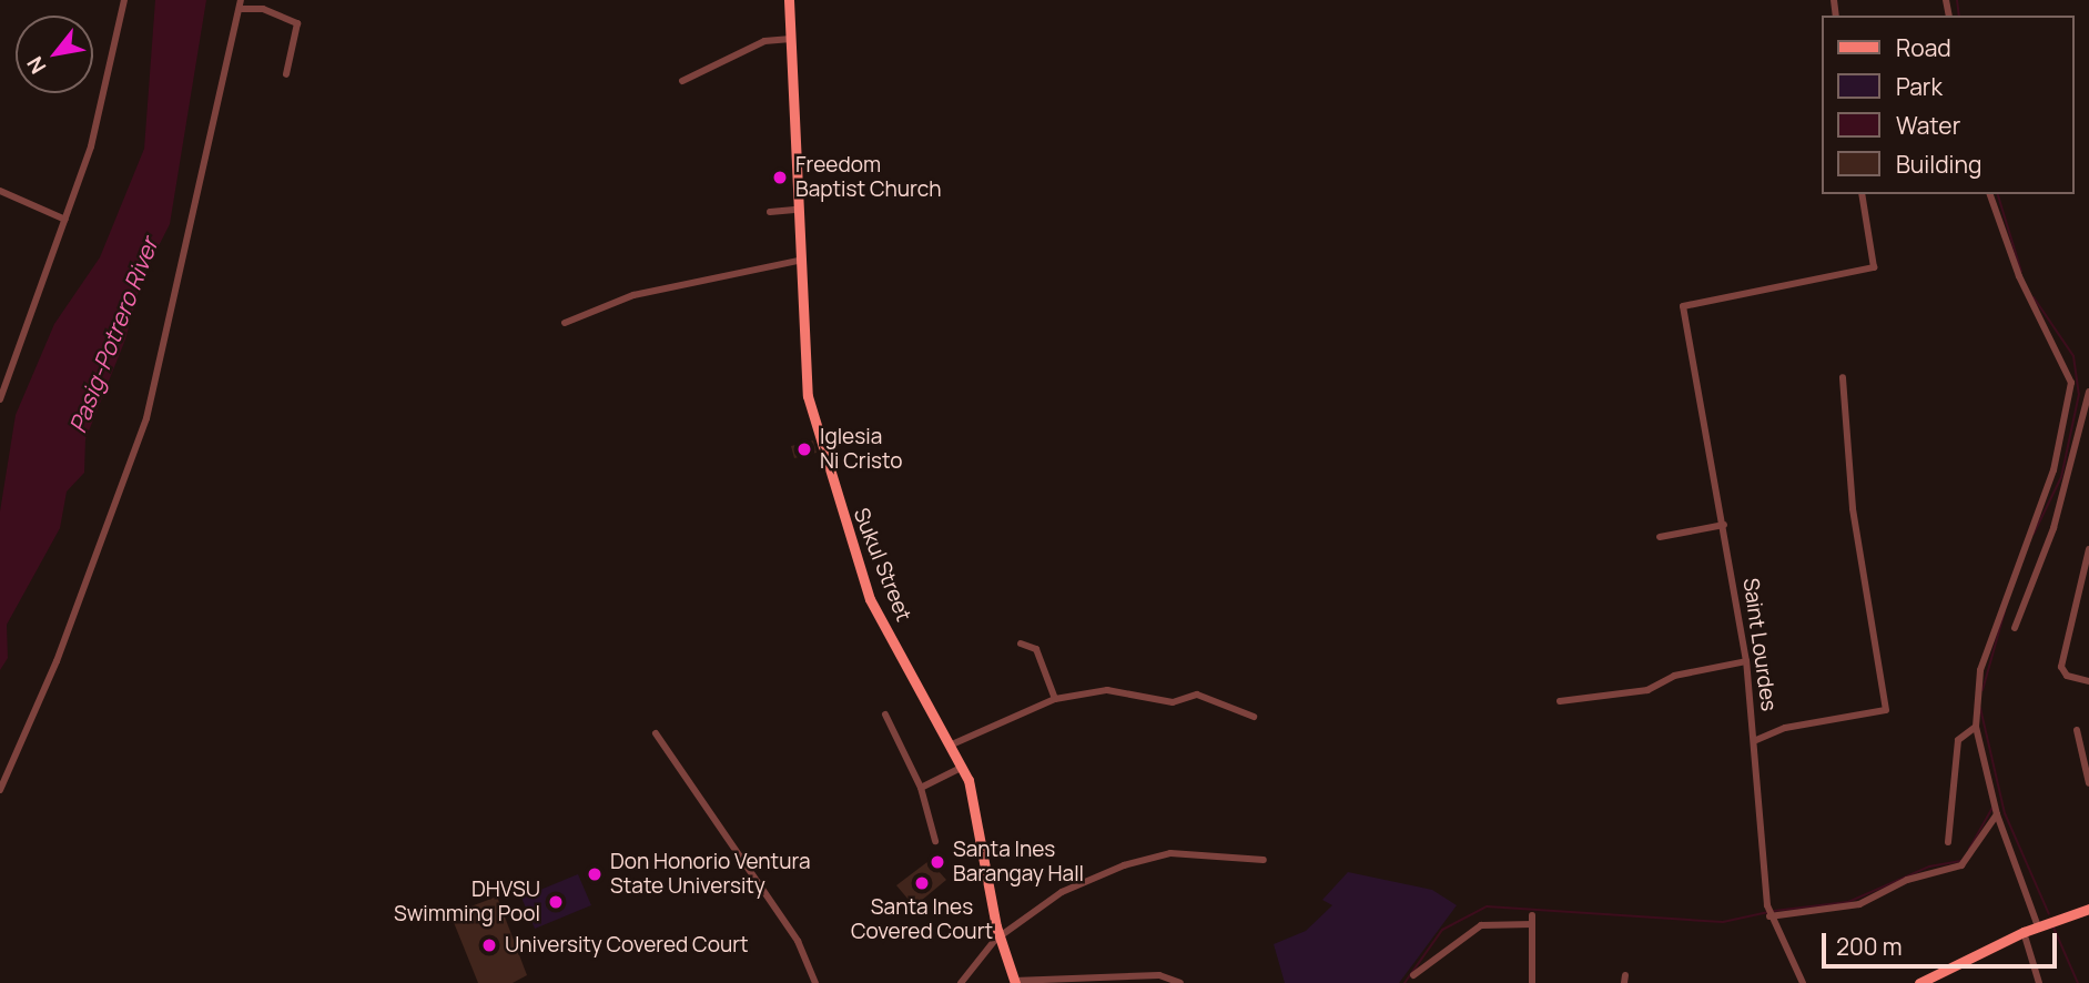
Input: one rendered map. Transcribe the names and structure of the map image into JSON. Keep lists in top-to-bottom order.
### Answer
{
  "streets": {
    "street": ["Sukul Street", "Saint Lourdes"]
  },
  "water": ["Pasig-Potrero River"],
  "places": [
    "Freedom Baptist Church",
    "Iglesia Ni Cristo",
    "Santa Ines Barangay Hall",
    "Don Honorio Ventura State University",
    "Santa Ines Covered Court",
    "DHVSU Swimming Pool",
    "University Covered Court"
  ],
  "legend": [
    "Road",
    "Park",
    "Water",
    "Building"
  ],
  "scale_bar": "200 m",
  "north": "bottom left"
}
